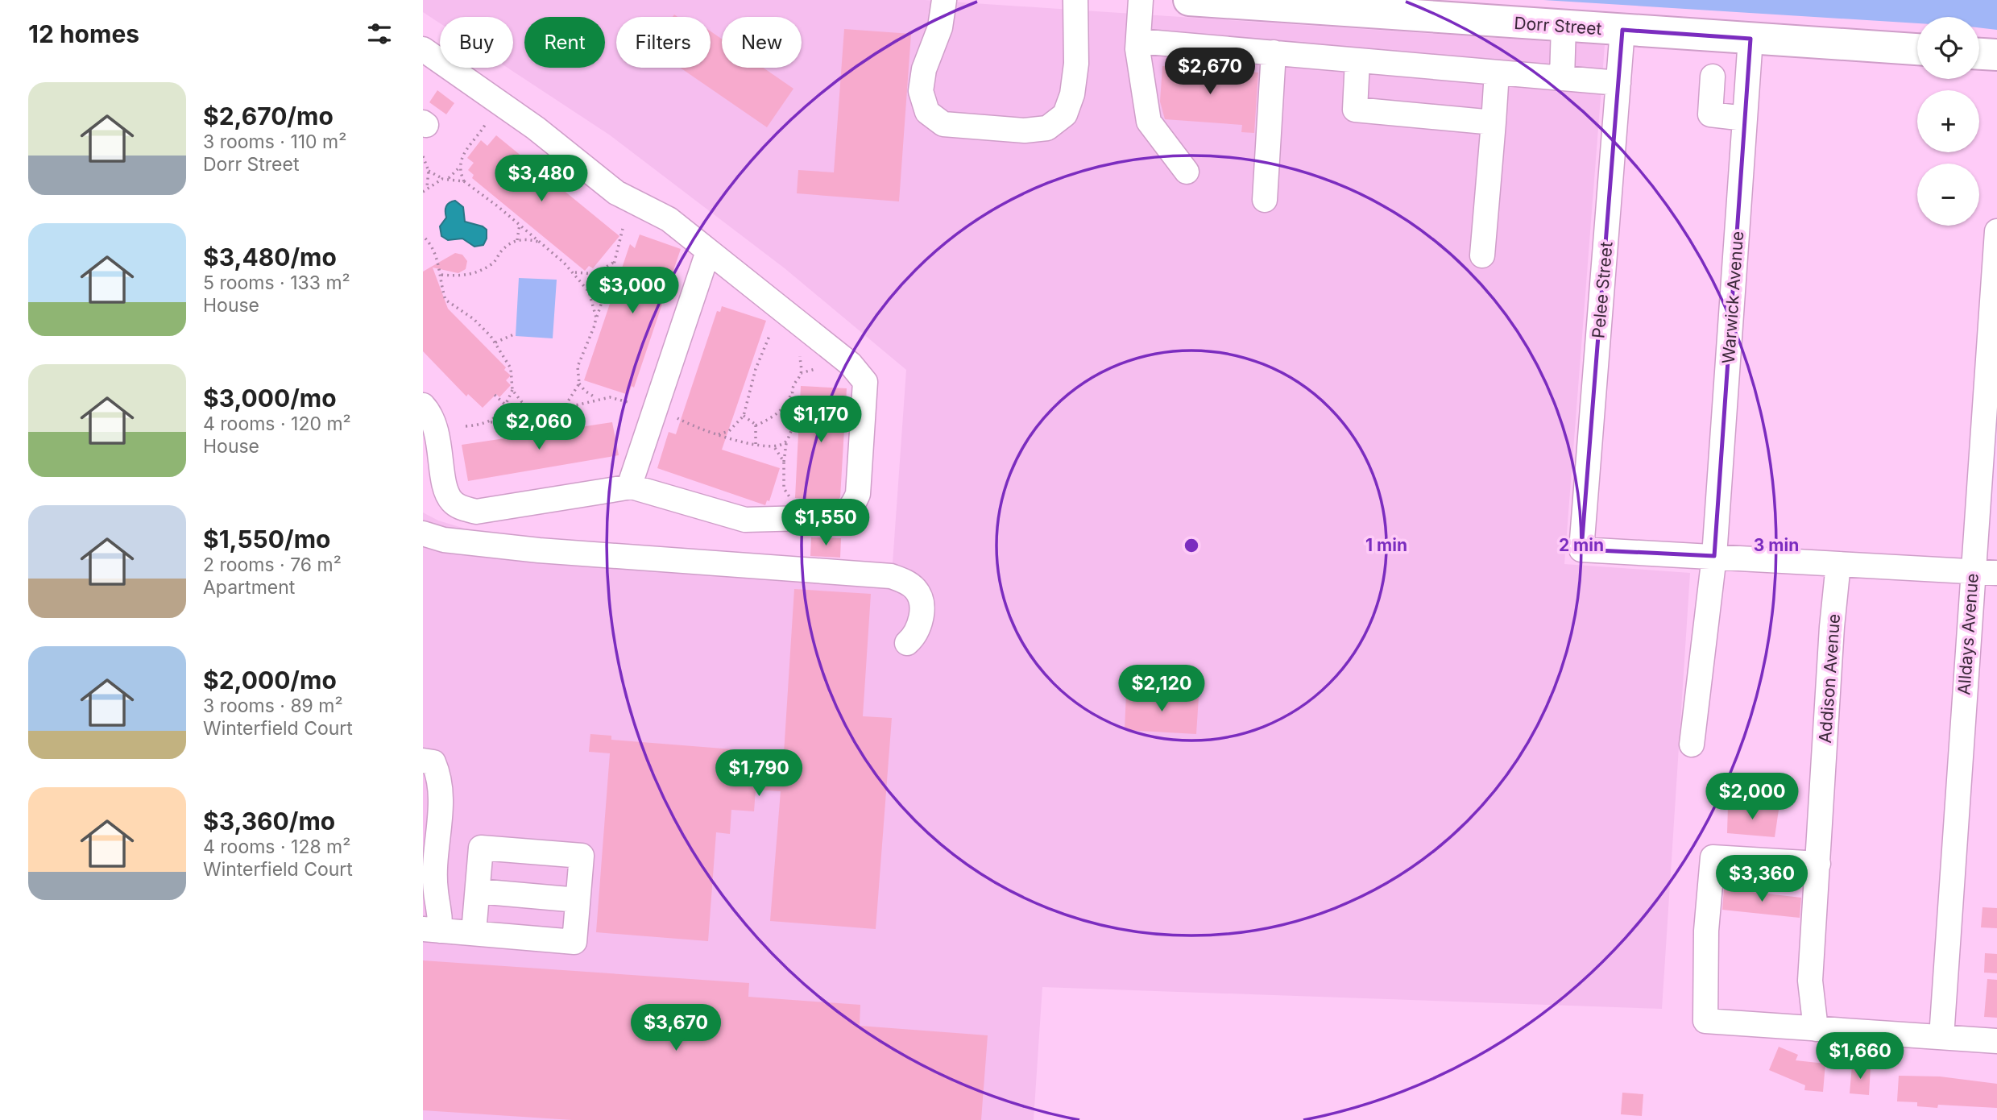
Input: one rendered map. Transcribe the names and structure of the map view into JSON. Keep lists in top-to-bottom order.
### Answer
{
  "streets": {
    "main road": ["Dorr Street"],
    "street": [
      "Pelee Street",
      "Warwick Avenue",
      "Alldays Avenue",
      "Addison Avenue"
    ]
  },
  "crossings": [
    ["Dorr Street", "Pelee Street"],
    ["Dorr Street", "Warwick Avenue"],
    ["Pelee Street", "Warwick Avenue"]
  ],
  "page": {
    "heading": "12 homes",
    "map_buttons": ["+", "−"],
    "chip": [
      "Buy",
      "Rent",
      "Filters",
      "New"
    ],
    "price": [
      "$2,670",
      "$3,480",
      "$3,000",
      "$1,170",
      "$2,060",
      "$1,550",
      "$2,120",
      "$1,790",
      "$2,000",
      "$3,360",
      "$3,670",
      "$1,660"
    ],
    "list": [
      {
        "name": "$2,670/mo",
        "note": "3 rooms · 110 m² · Dorr Street"
      },
      {
        "name": "$3,480/mo",
        "note": "5 rooms · 133 m² · House"
      },
      {
        "name": "$3,000/mo",
        "note": "4 rooms · 120 m² · House"
      },
      {
        "name": "$1,550/mo",
        "note": "2 rooms · 76 m² · Apartment"
      },
      {
        "name": "$2,000/mo",
        "note": "3 rooms · 89 m² · Winterfield Court"
      },
      {
        "name": "$3,360/mo",
        "note": "4 rooms · 128 m² · Winterfield Court"
      }
    ]
  },
  "rings": ["1 min", "2 min", "3 min"]
}
